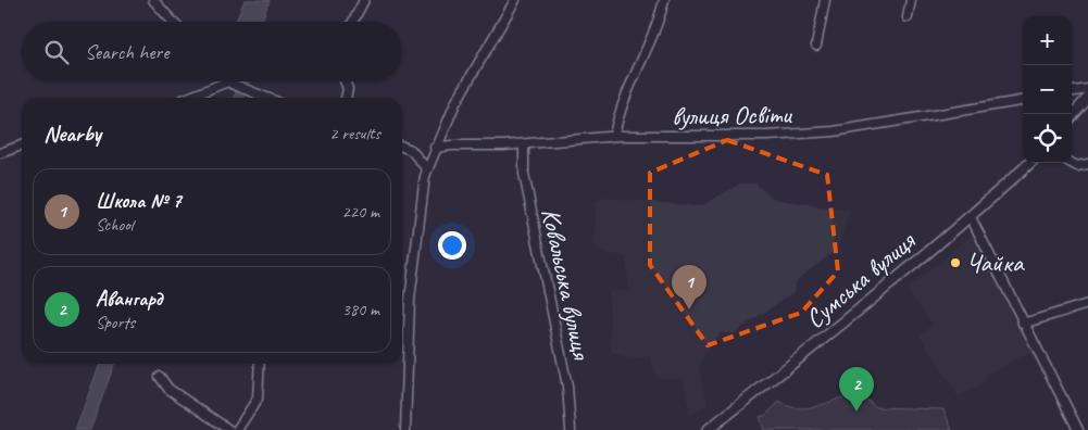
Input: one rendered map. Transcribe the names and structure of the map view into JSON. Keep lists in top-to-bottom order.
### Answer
{
  "streets": {
    "main road": ["Сумська вулиця"],
    "street": ["вулиця Освіти", "Ковальська вулиця"]
  },
  "crossings": [
    ["вулиця Освіти", "Ковальська вулиця"]
  ],
  "places": ["Чайка"],
  "page": {
    "map_buttons": ["+", "−"],
    "search": "Search here",
    "heading": ["Nearby", "2 results"],
    "list": [
      {
        "mark": "1",
        "name": "Школа № 7",
        "note": "School",
        "value": "220 m"
      },
      {
        "mark": "2",
        "name": "Авангард",
        "note": "Sports",
        "value": "380 m"
      }
    ],
    "pins": ["1", "2"]
  }
}
